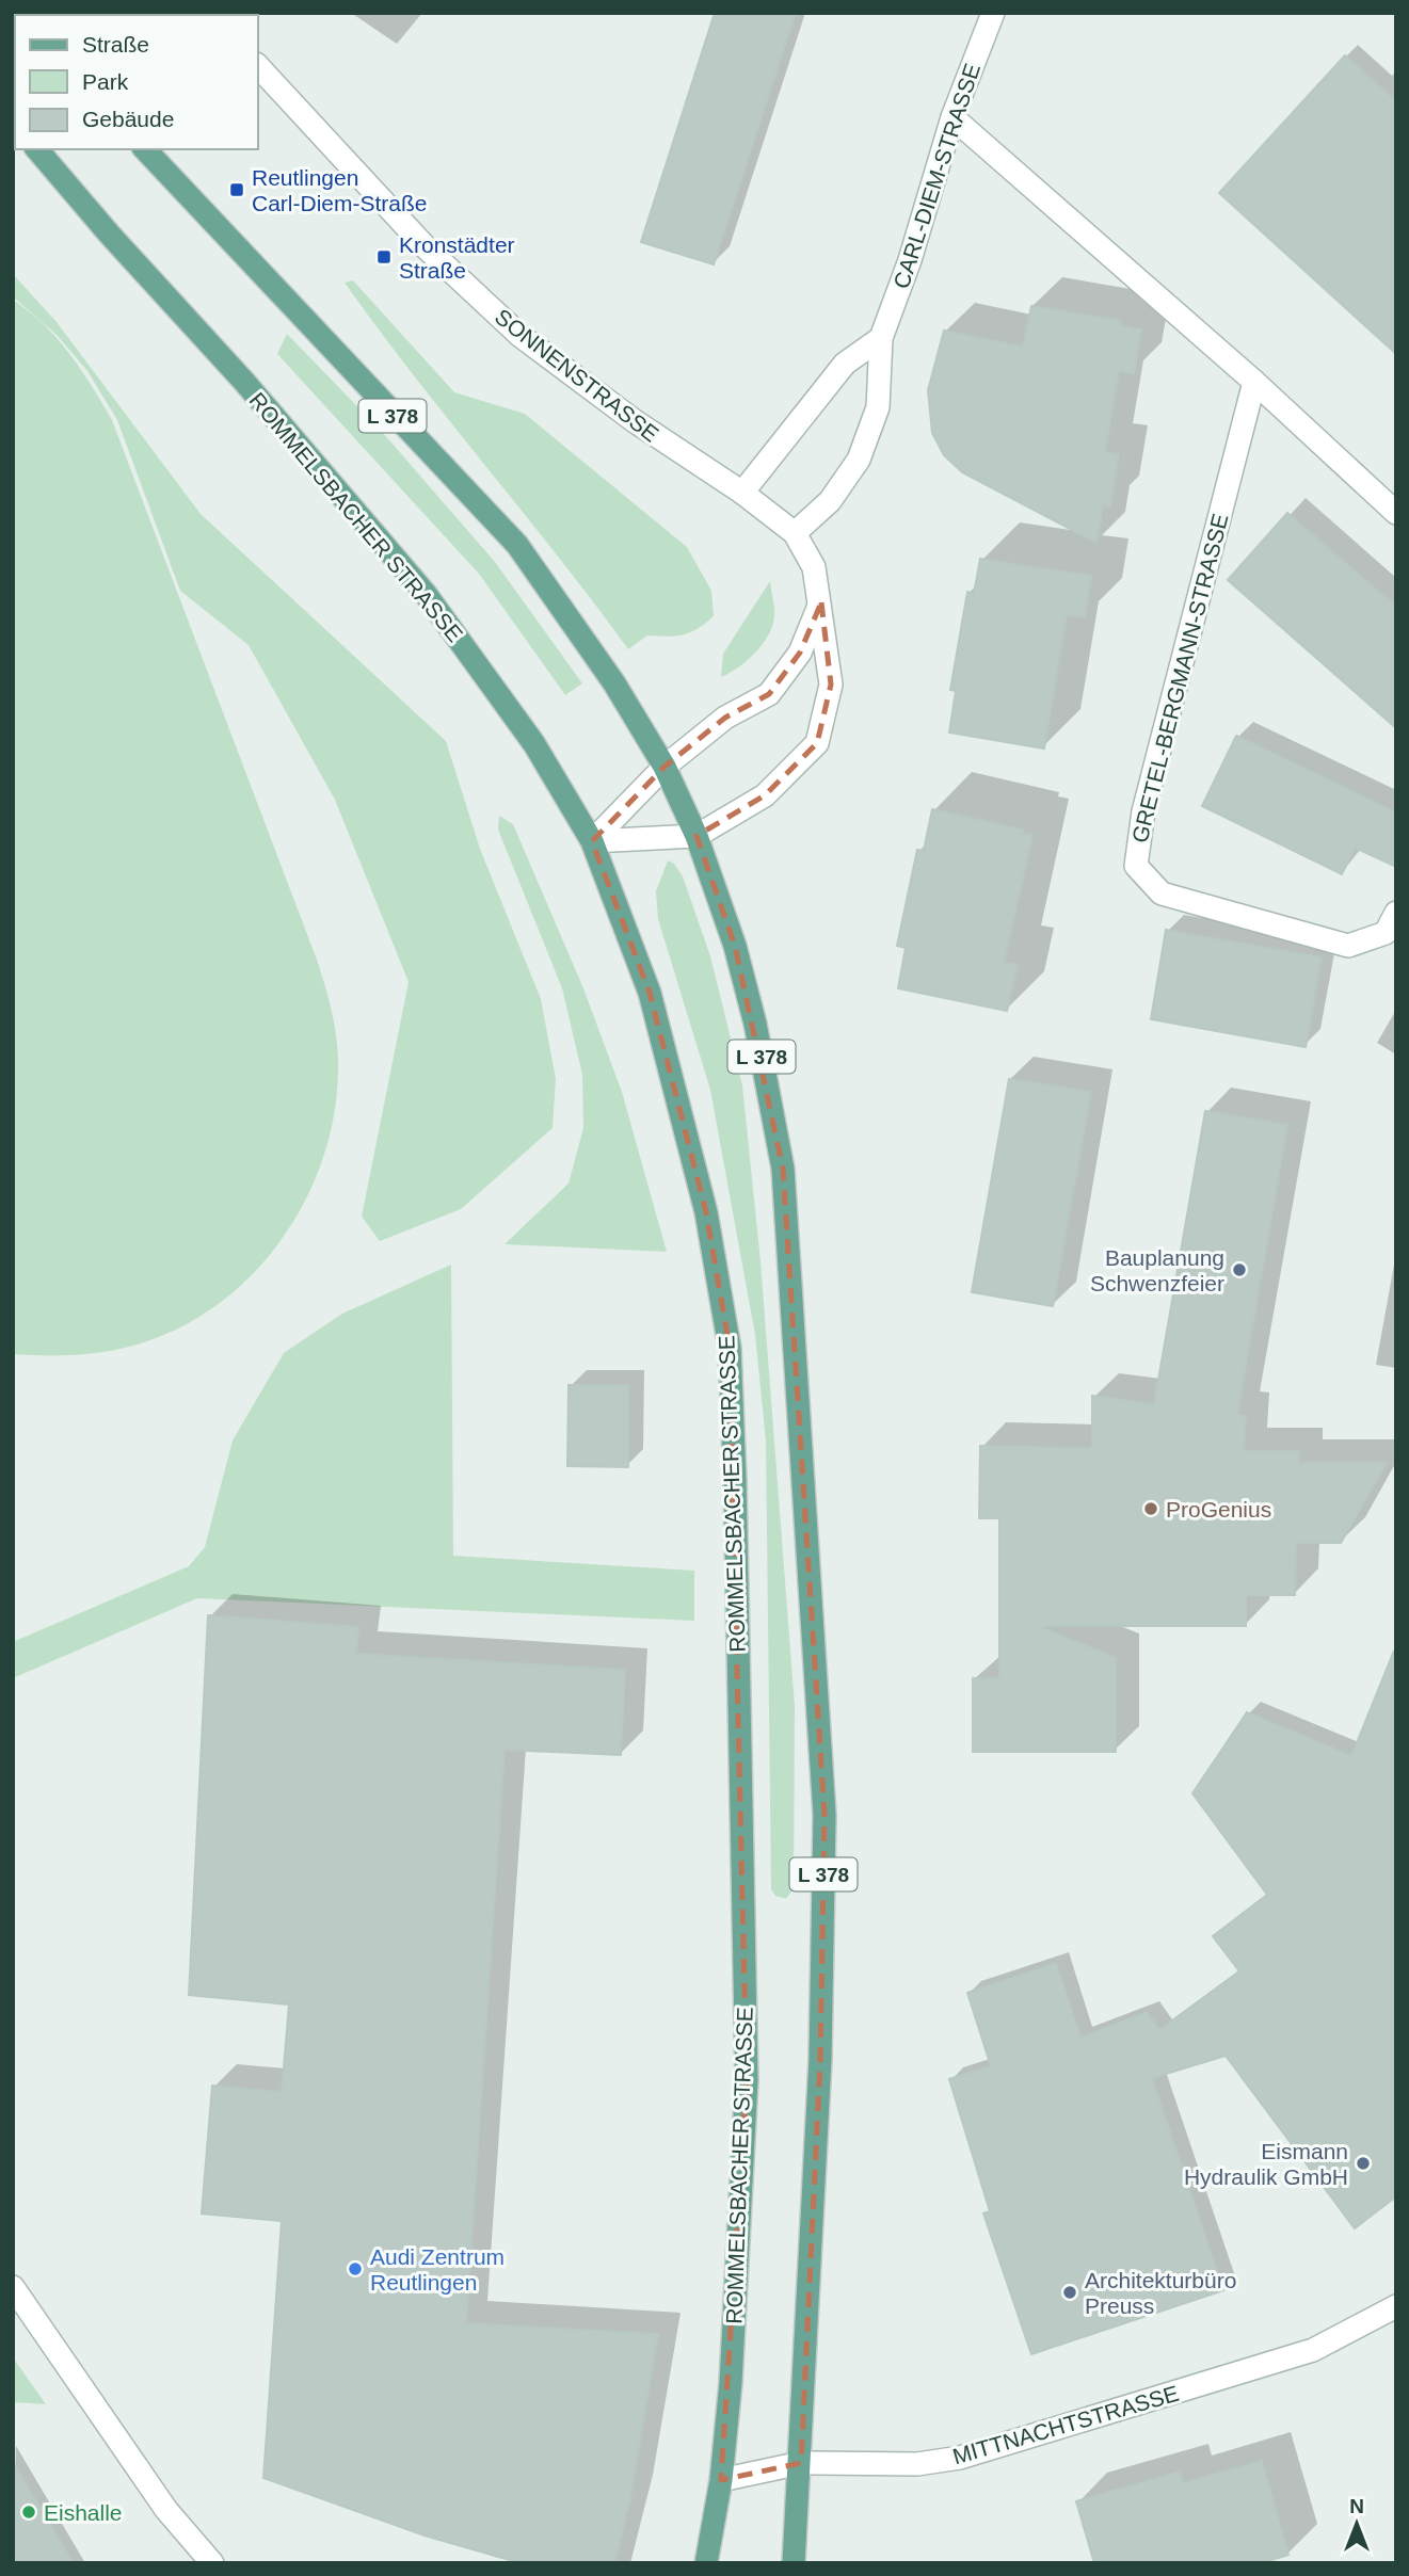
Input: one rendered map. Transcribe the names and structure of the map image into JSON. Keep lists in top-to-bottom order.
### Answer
{
  "streets": {
    "main road": ["L 378", "ROMMELSBACHER STRASSE"],
    "street": [
      "CARL-DIEM-STRASSE",
      "SONNENSTRASSE",
      "GRETEL-BERGMANN-STRASSE",
      "MITTNACHTSTRASSE"
    ]
  },
  "crossings": [
    ["CARL-DIEM-STRASSE", "SONNENSTRASSE"],
    ["L 378", "MITTNACHTSTRASSE"],
    ["ROMMELSBACHER STRASSE", "MITTNACHTSTRASSE"]
  ],
  "places": {
    "transit": ["Reutlingen Carl-Diem-Straße", "Kronstädter Straße"],
    "other": [
      "Bauplanung Schwenzfeier",
      "ProGenius",
      "Eismann Hydraulik GmbH",
      "Audi Zentrum Reutlingen",
      "Architekturbüro Preuss",
      "Eishalle"
    ]
  },
  "legend": ["Straße", "Park", "Gebäude"],
  "north": "top"
}
